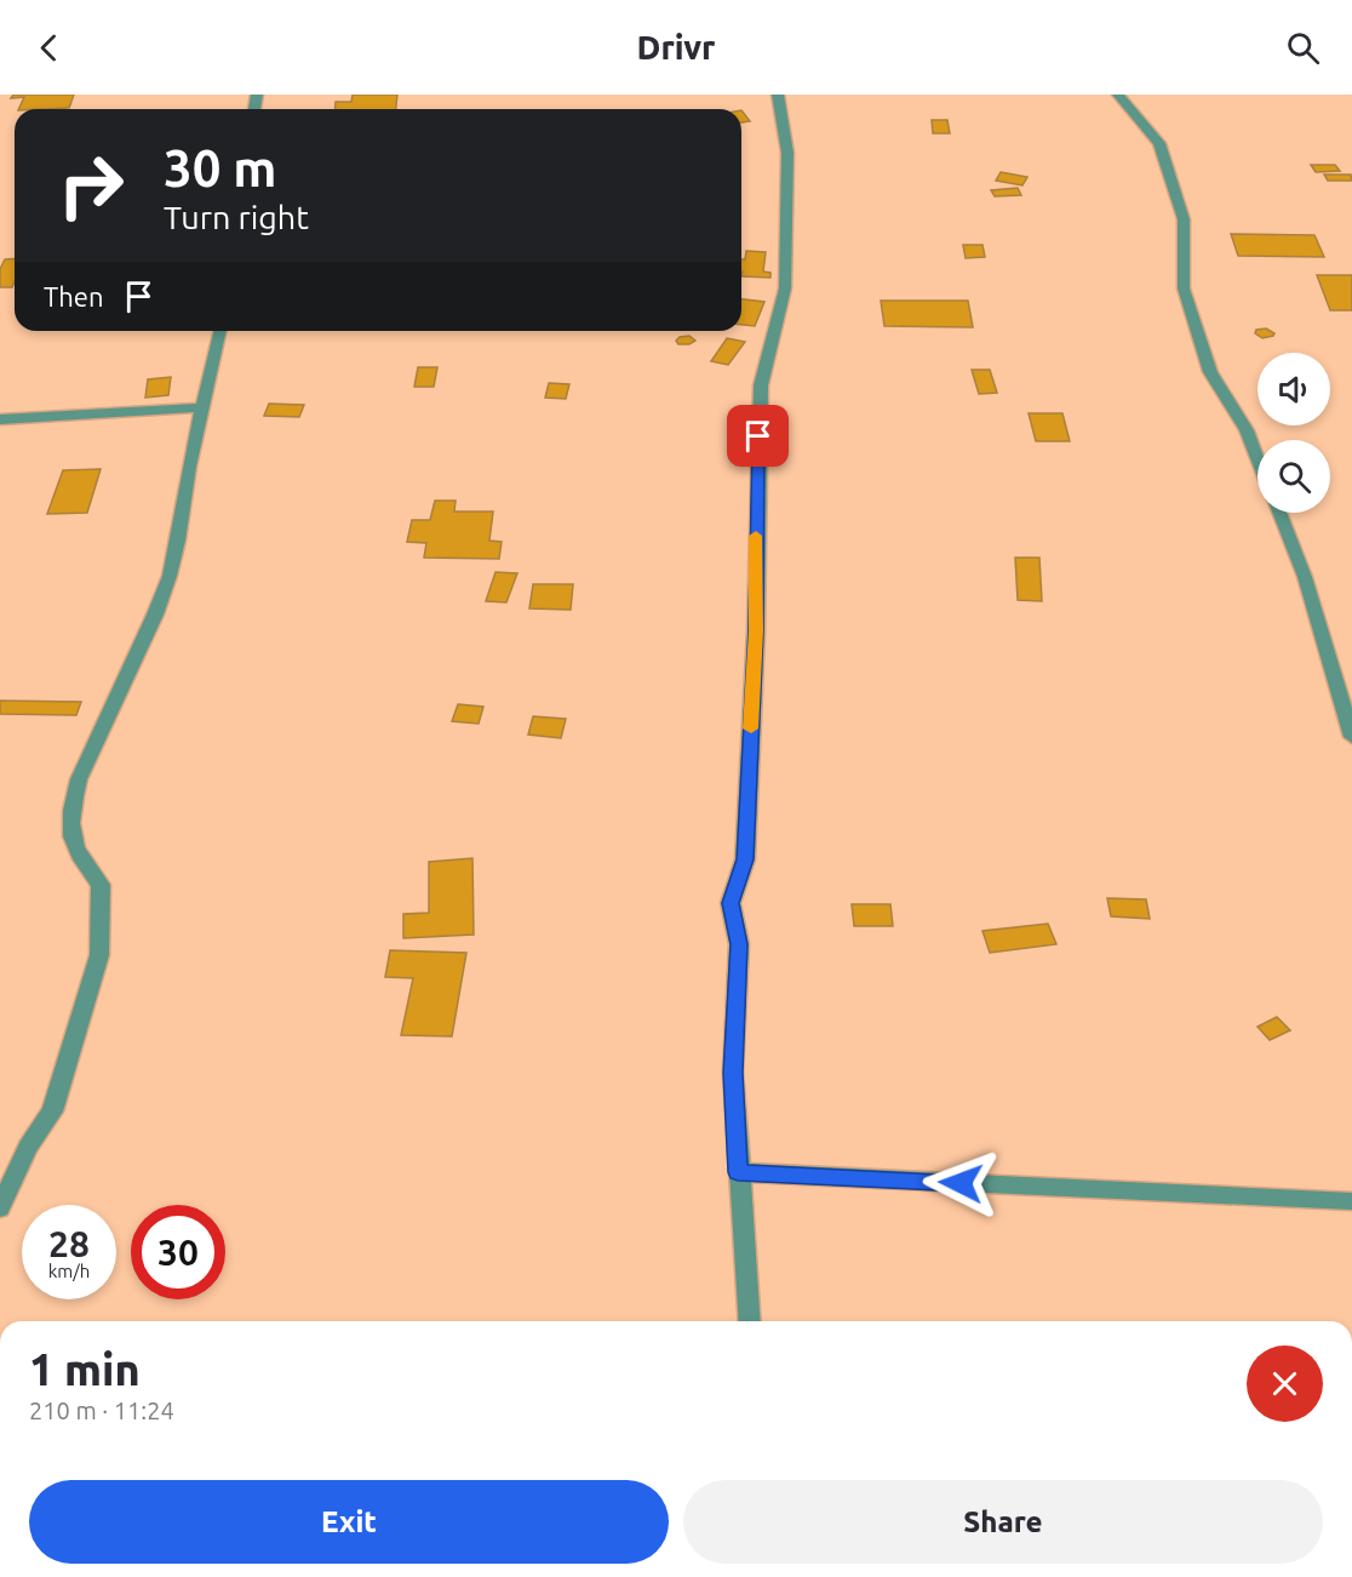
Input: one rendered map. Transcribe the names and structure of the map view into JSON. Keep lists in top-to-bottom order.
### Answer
{
  "page": {
    "header": "Drivr",
    "turn": ["30 m", "Turn right"],
    "then": "Then",
    "speed": "28 km/h",
    "limit": "30",
    "heading": ["1 min", "210 m · 11:24"],
    "buttons": ["Exit", "Share"]
  }
}
